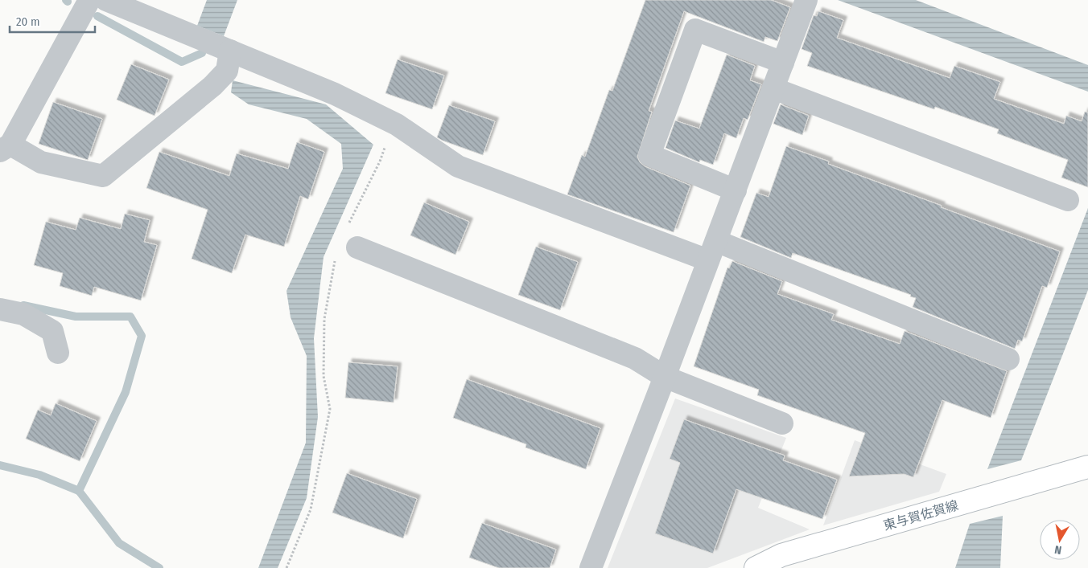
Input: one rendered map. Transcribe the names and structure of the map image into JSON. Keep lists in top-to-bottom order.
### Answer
{
  "streets": {
    "main road": ["東与賀佐賀線"]
  },
  "scale_bar": "20 m",
  "north": "bottom"
}
